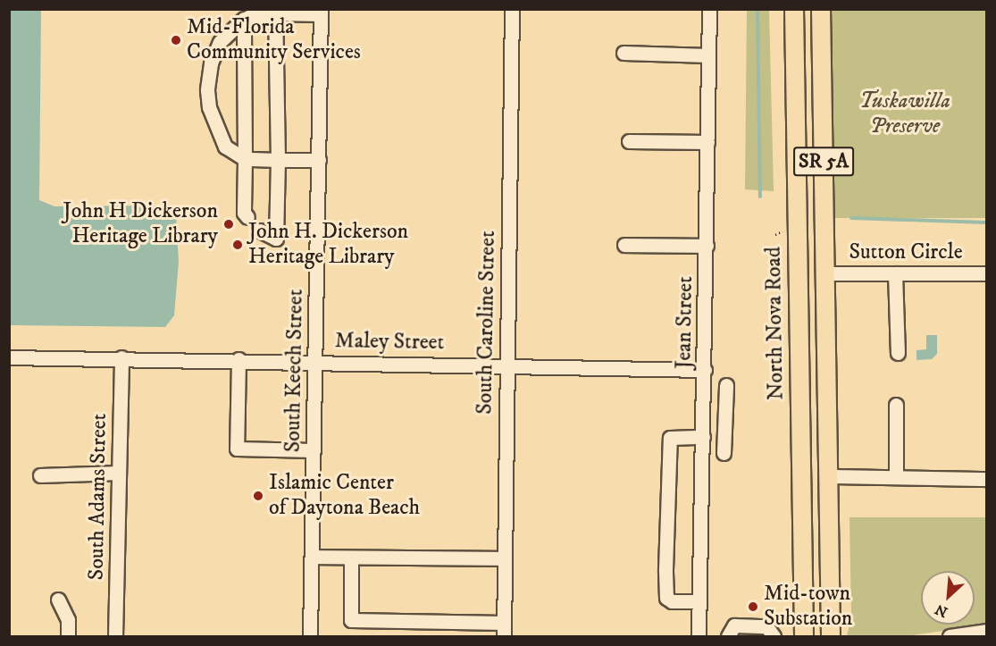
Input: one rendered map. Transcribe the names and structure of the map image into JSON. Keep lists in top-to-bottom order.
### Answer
{
  "streets": {
    "main road": ["SR 5A", "North Nova Road"],
    "street": [
      "Sutton Circle",
      "South Caroline Street",
      "Jean Street",
      "Maley Street",
      "South Keech Street",
      "South Adams Street"
    ]
  },
  "crossings": [
    ["SR 5A", "Sutton Circle"],
    ["South Caroline Street", "Maley Street"],
    ["Jean Street", "Maley Street"],
    ["Maley Street", "South Keech Street"],
    ["Maley Street", "South Adams Street"]
  ],
  "parks": ["Tuskawilla Preserve"],
  "places": [
    "Mid-Florida Community Services",
    "John H Dickerson Heritage Library",
    "John H. Dickerson Heritage Library",
    "Islamic Center of Daytona Beach",
    "Mid-town Substation"
  ],
  "north": "bottom left"
}
